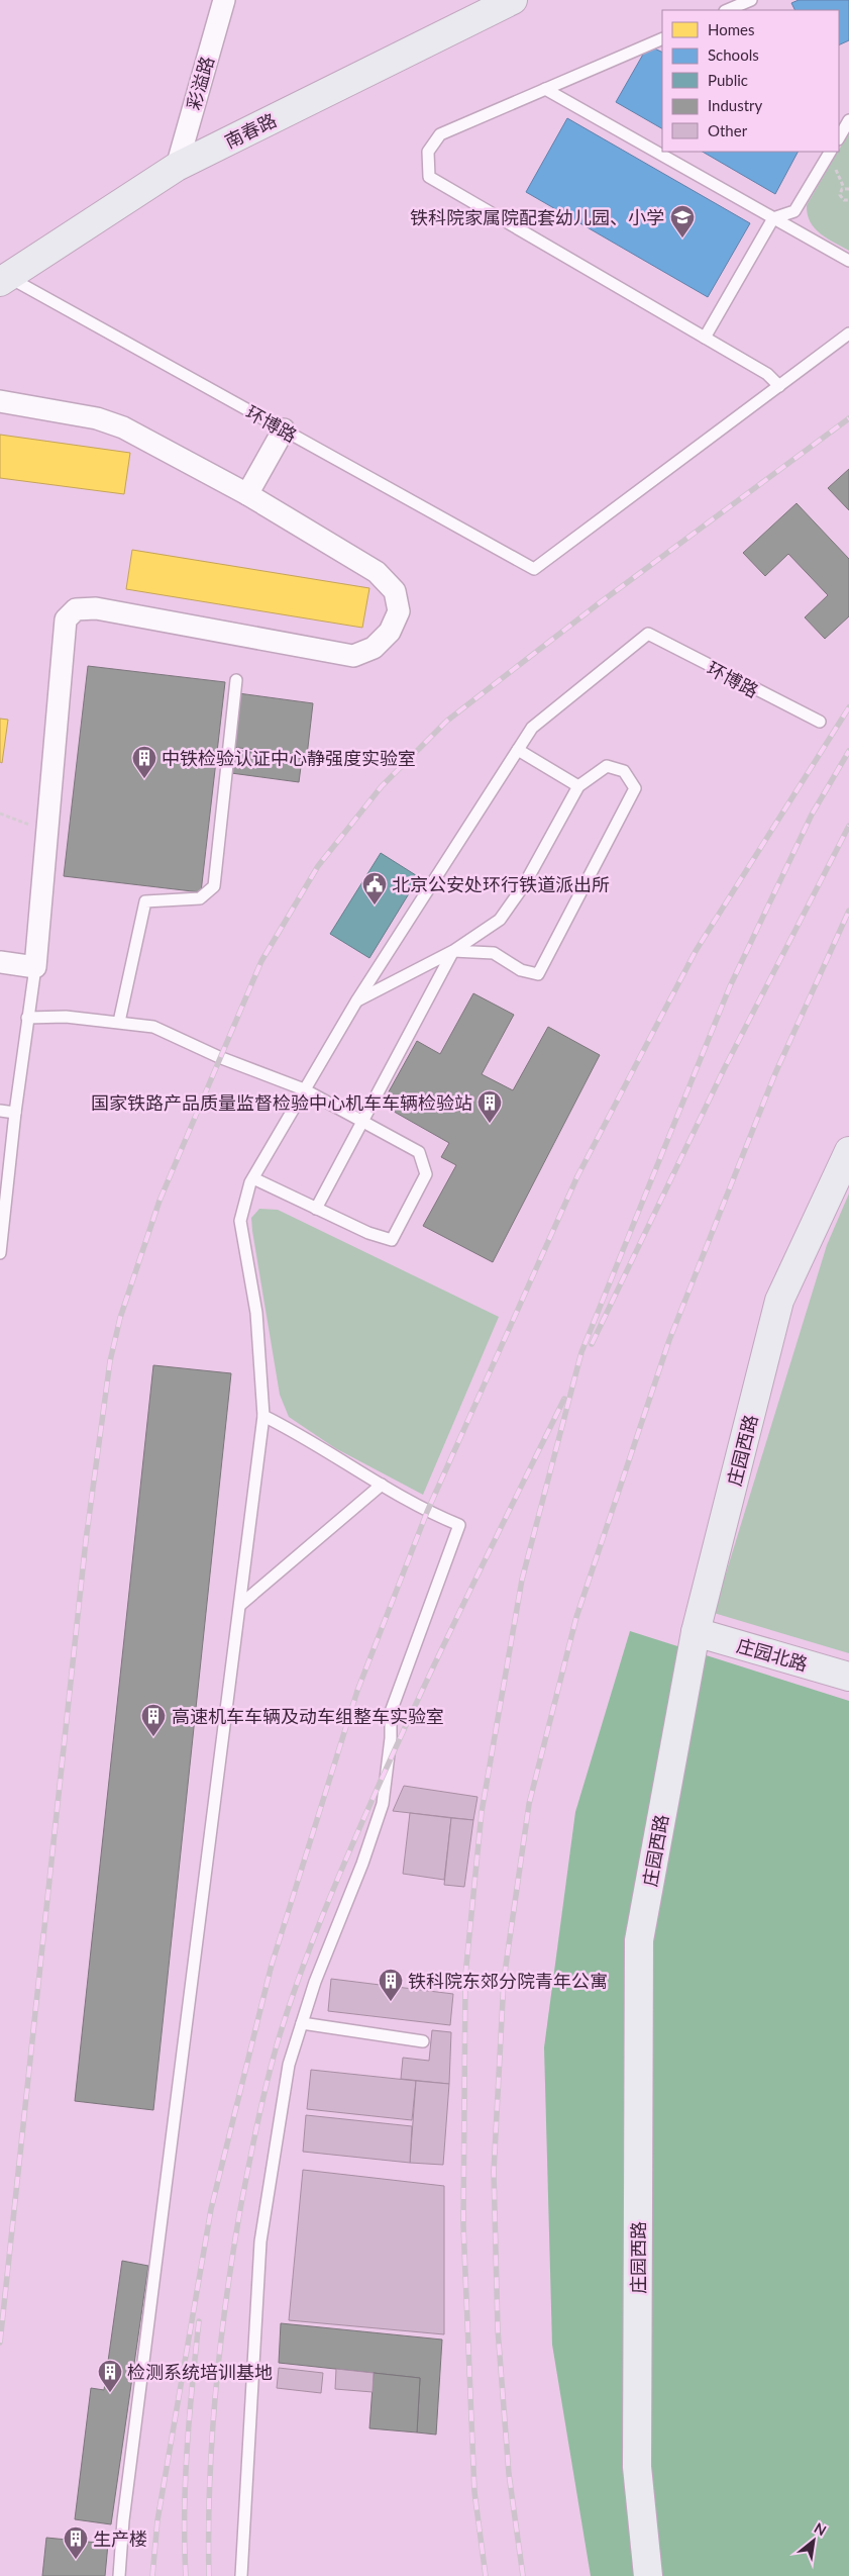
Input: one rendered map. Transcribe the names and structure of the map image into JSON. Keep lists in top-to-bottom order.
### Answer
{
  "streets": {
    "street": [
      "彩溢路",
      "南春路",
      "庄园西路",
      "庄园北路"
    ],
    "lane": ["环博路"]
  },
  "crossings": [
    ["彩溢路", "南春路"],
    ["南春路", "环博路"],
    ["庄园西路", "庄园北路"]
  ],
  "places": {
    "school or university": ["铁科院家属院配套幼儿园、小学"],
    "building": [
      "中铁检验认证中心静强度实验室",
      "国家铁路产品质量监督检验中心机车车辆检验站",
      "高速机车车辆及动车组整车实验室",
      "铁科院东郊分院青年公寓",
      "检测系统培训基地",
      "生产楼"
    ],
    "public building": ["北京公安处环行铁道派出所"]
  },
  "legend": [
    "Homes",
    "Schools",
    "Public",
    "Industry",
    "Other"
  ],
  "north": "top right"
}
